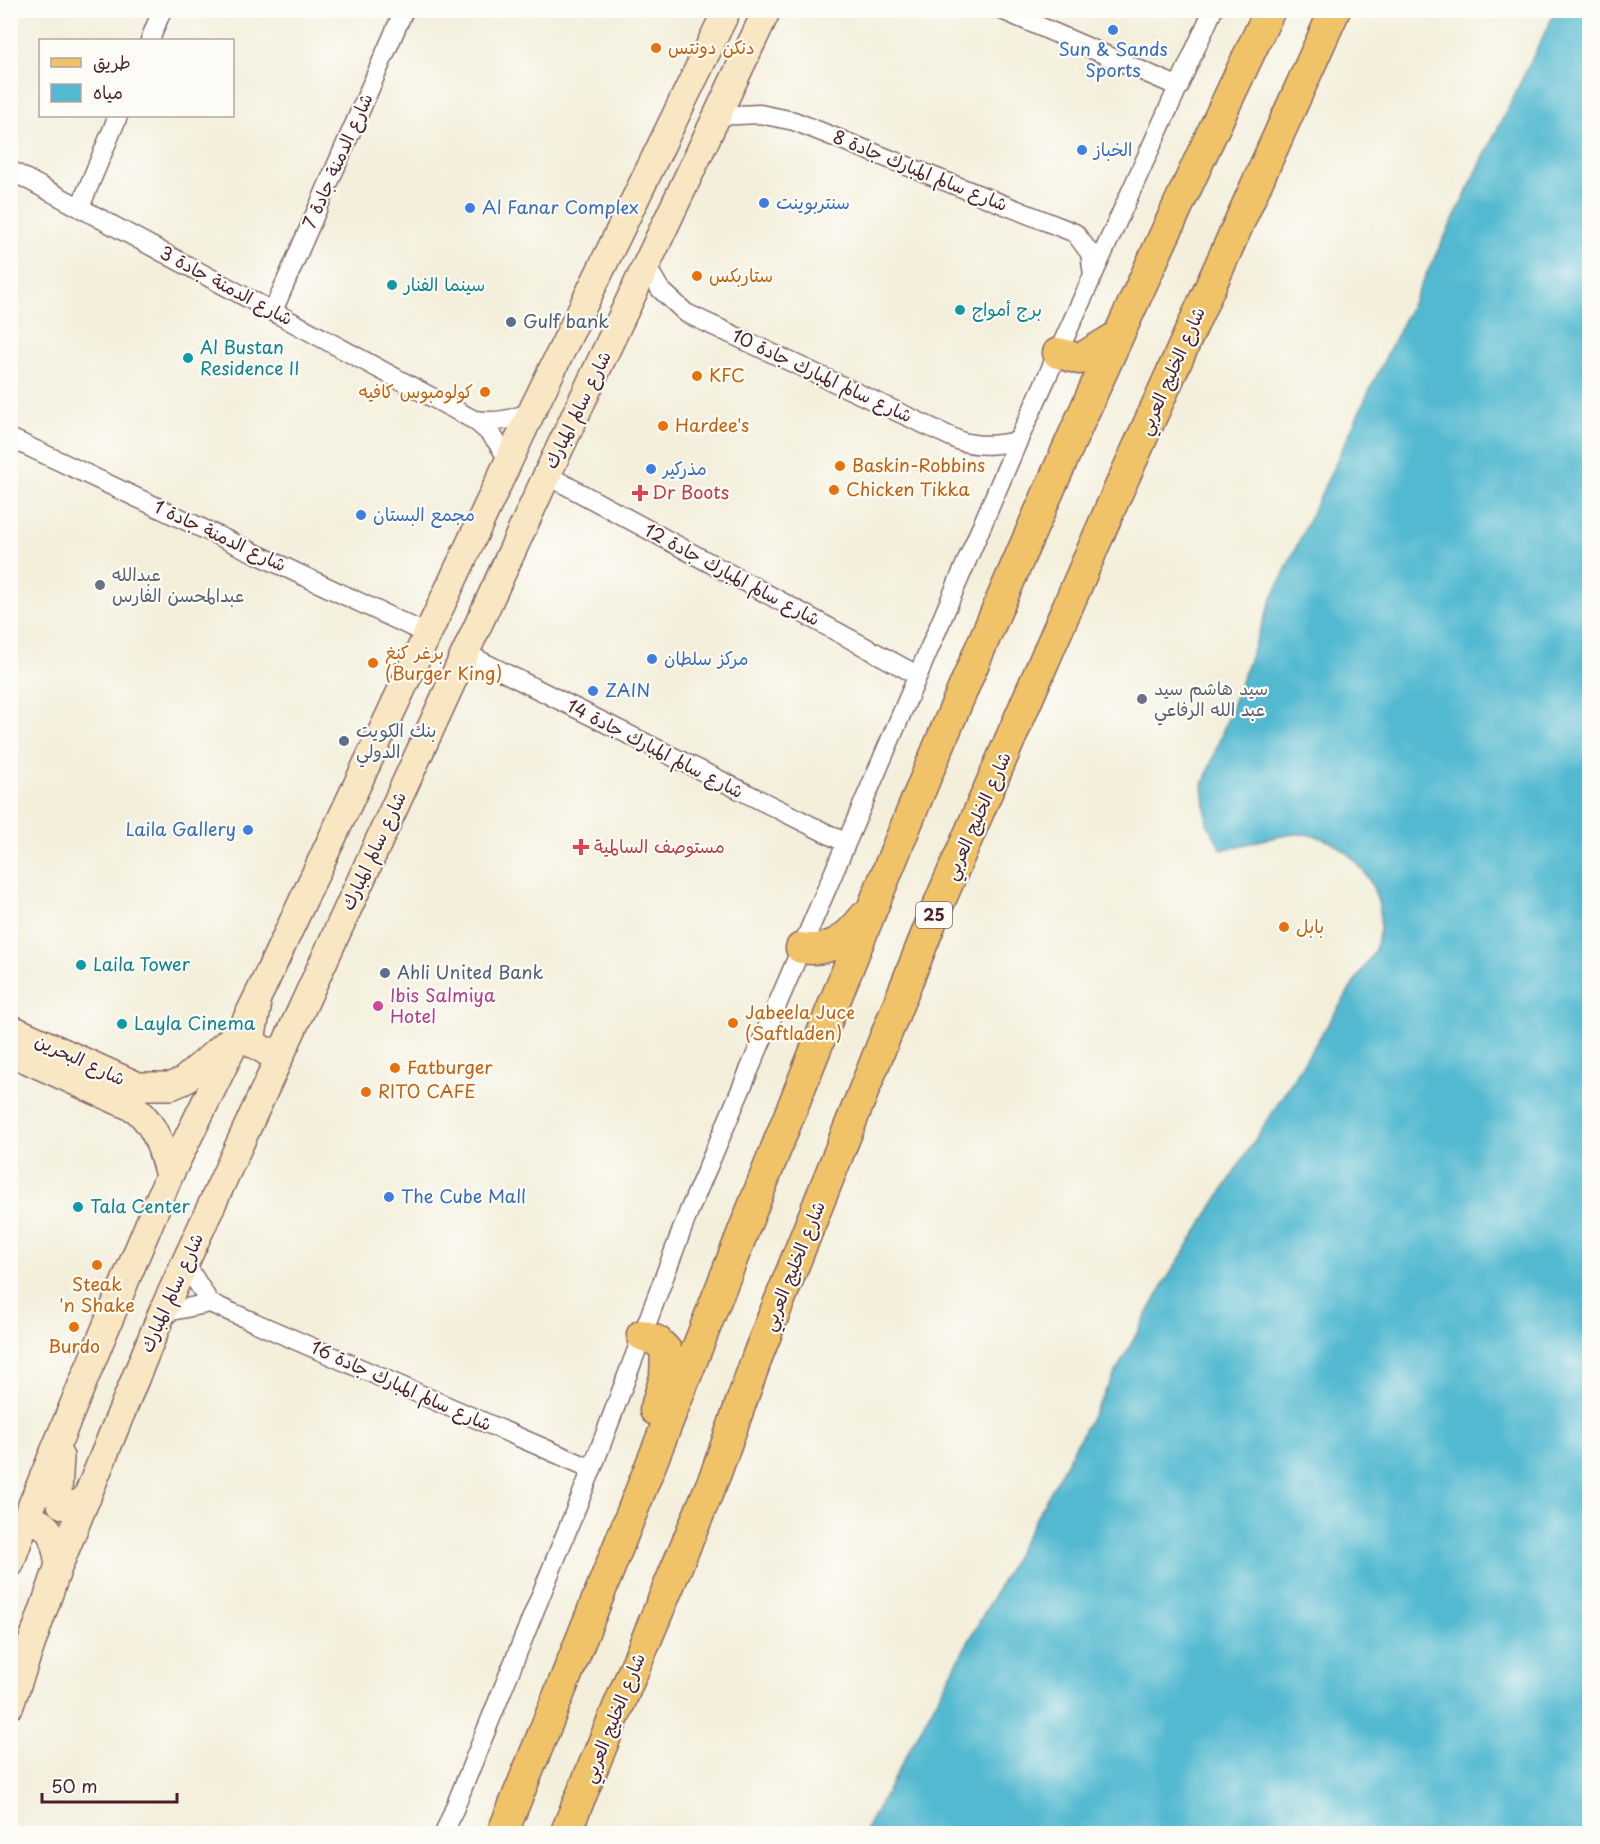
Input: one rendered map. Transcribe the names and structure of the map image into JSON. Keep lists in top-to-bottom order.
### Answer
{
  "streets": {
    "main road": [
      "شارع الخليج العربي",
      "شارع سالم المبارك",
      "25",
      "شارع البحرين"
    ],
    "street": [
      "شارع الدمنة جادة 7",
      "شارع سالم المبارك جادة 8",
      "شارع الدمنة جادة 3",
      "شارع سالم المبارك جادة 10",
      "شارع الدمنة جادة 1",
      "شارع سالم المبارك جادة 12",
      "شارع سالم المبارك جادة 14",
      "شارع سالم المبارك جادة 16"
    ]
  },
  "crossings": [
    ["شارع الدمنة جادة 7", "شارع الدمنة جادة 3"],
    ["شارع سالم المبارك جادة 8", "شارع سالم المبارك"],
    ["شارع سالم المبارك جادة 10", "شارع سالم المبارك"],
    ["شارع سالم المبارك", "شارع سالم المبارك جادة 12"],
    ["شارع سالم المبارك", "شارع سالم المبارك جادة 14"]
  ],
  "places": {
    "other": [
      "Sun & Sands Sports",
      "دنكن دونتس",
      "الخباز",
      "سنتربوينت",
      "Al Fanar Complex",
      "ستاربكس",
      "سينما الفنار",
      "برج أمواج",
      "Gulf bank",
      "Al Bustan Residence II",
      "KFC",
      "كولومبوس كافيه",
      "Hardee's",
      "Baskin-Robbins",
      "مذركير",
      "Chicken Tikka",
      "مجمع البستان",
      "عبدالله عبدالمحسن الفارس",
      "مركز سلطان",
      "برغر كنغ (Burger King)",
      "ZAIN",
      "سيد هاشم سيد عبد الله الرفاعي",
      "بنك الكويت الدولي",
      "Laila Gallery",
      "بابل",
      "Laila Tower",
      "Ahli United Bank",
      "Ibis Salmiya Hotel",
      "Jabeela Juce (Saftladen)",
      "Layla Cinema",
      "Fatburger",
      "RITO CAFE",
      "The Cube Mall",
      "Tala Center",
      "Steak 'n Shake",
      "Burdo"
    ],
    "health": ["Dr Boots", "مستوصف السالمية"]
  },
  "legend": ["طريق", "مياه"],
  "scale_bar": "50 m"
}
